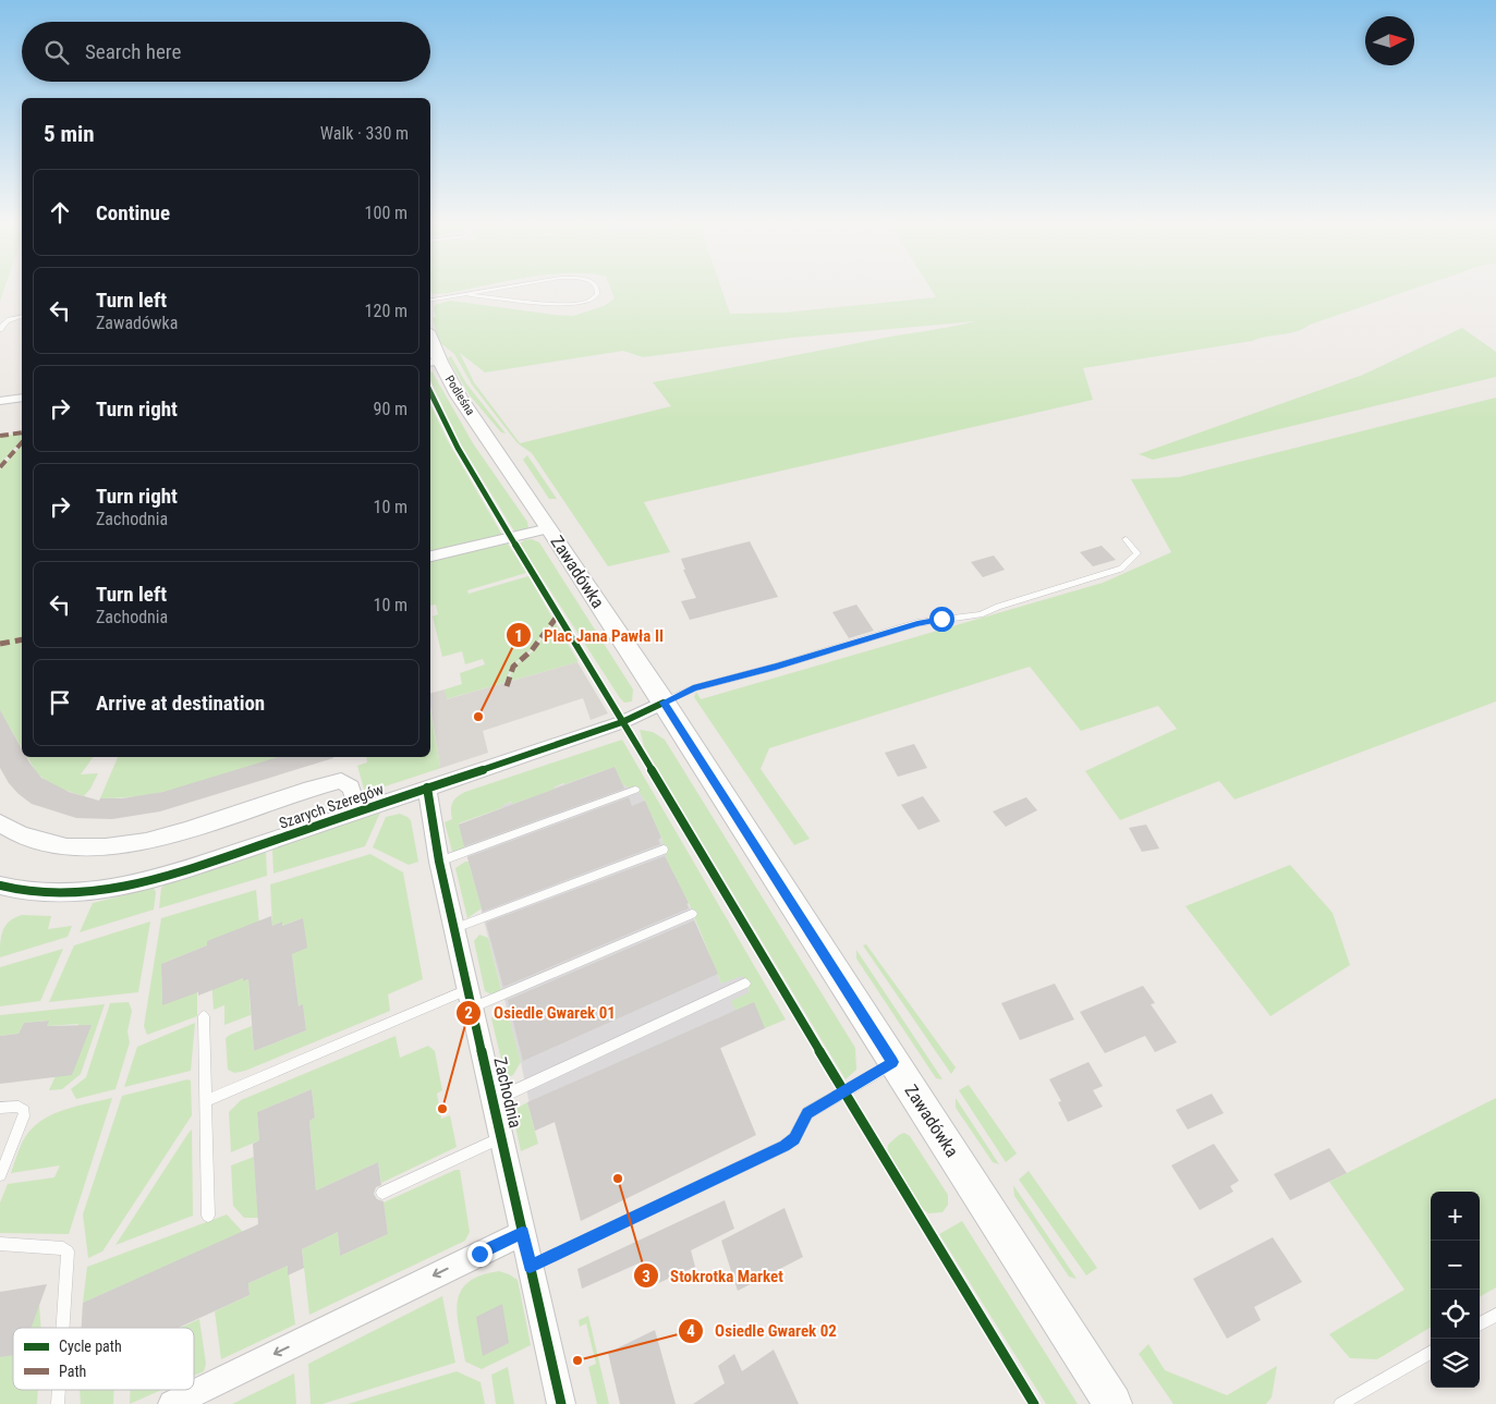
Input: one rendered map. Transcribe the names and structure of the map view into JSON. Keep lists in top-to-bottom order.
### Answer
{
  "streets": {
    "main road": ["Podleśna", "Zawadówka"],
    "street": ["Szarych Szeregów", "Zachodnia"]
  },
  "crossings": [
    ["Podleśna", "Zawadówka"],
    ["Zawadówka", "Szarych Szeregów"],
    ["Szarych Szeregów", "Zachodnia"]
  ],
  "places": [
    "Plac Jana Pawła II",
    "Osiedle Gwarek 01",
    "Stokrotka Market",
    "Osiedle Gwarek 02"
  ],
  "legend": ["Cycle path", "Path"],
  "north": "right",
  "page": {
    "search": "Search here",
    "heading": ["5 min", "Walk · 330 m"],
    "list": [
      ["Continue", "100 m"],
      ["Turn left", "Zawadówka", "120 m"],
      ["Turn right", "90 m"],
      ["Turn right", "Zachodnia", "10 m"],
      ["Turn left", "Zachodnia", "10 m"],
      "Arrive at destination"
    ],
    "map_buttons": ["+", "−"]
  }
}
